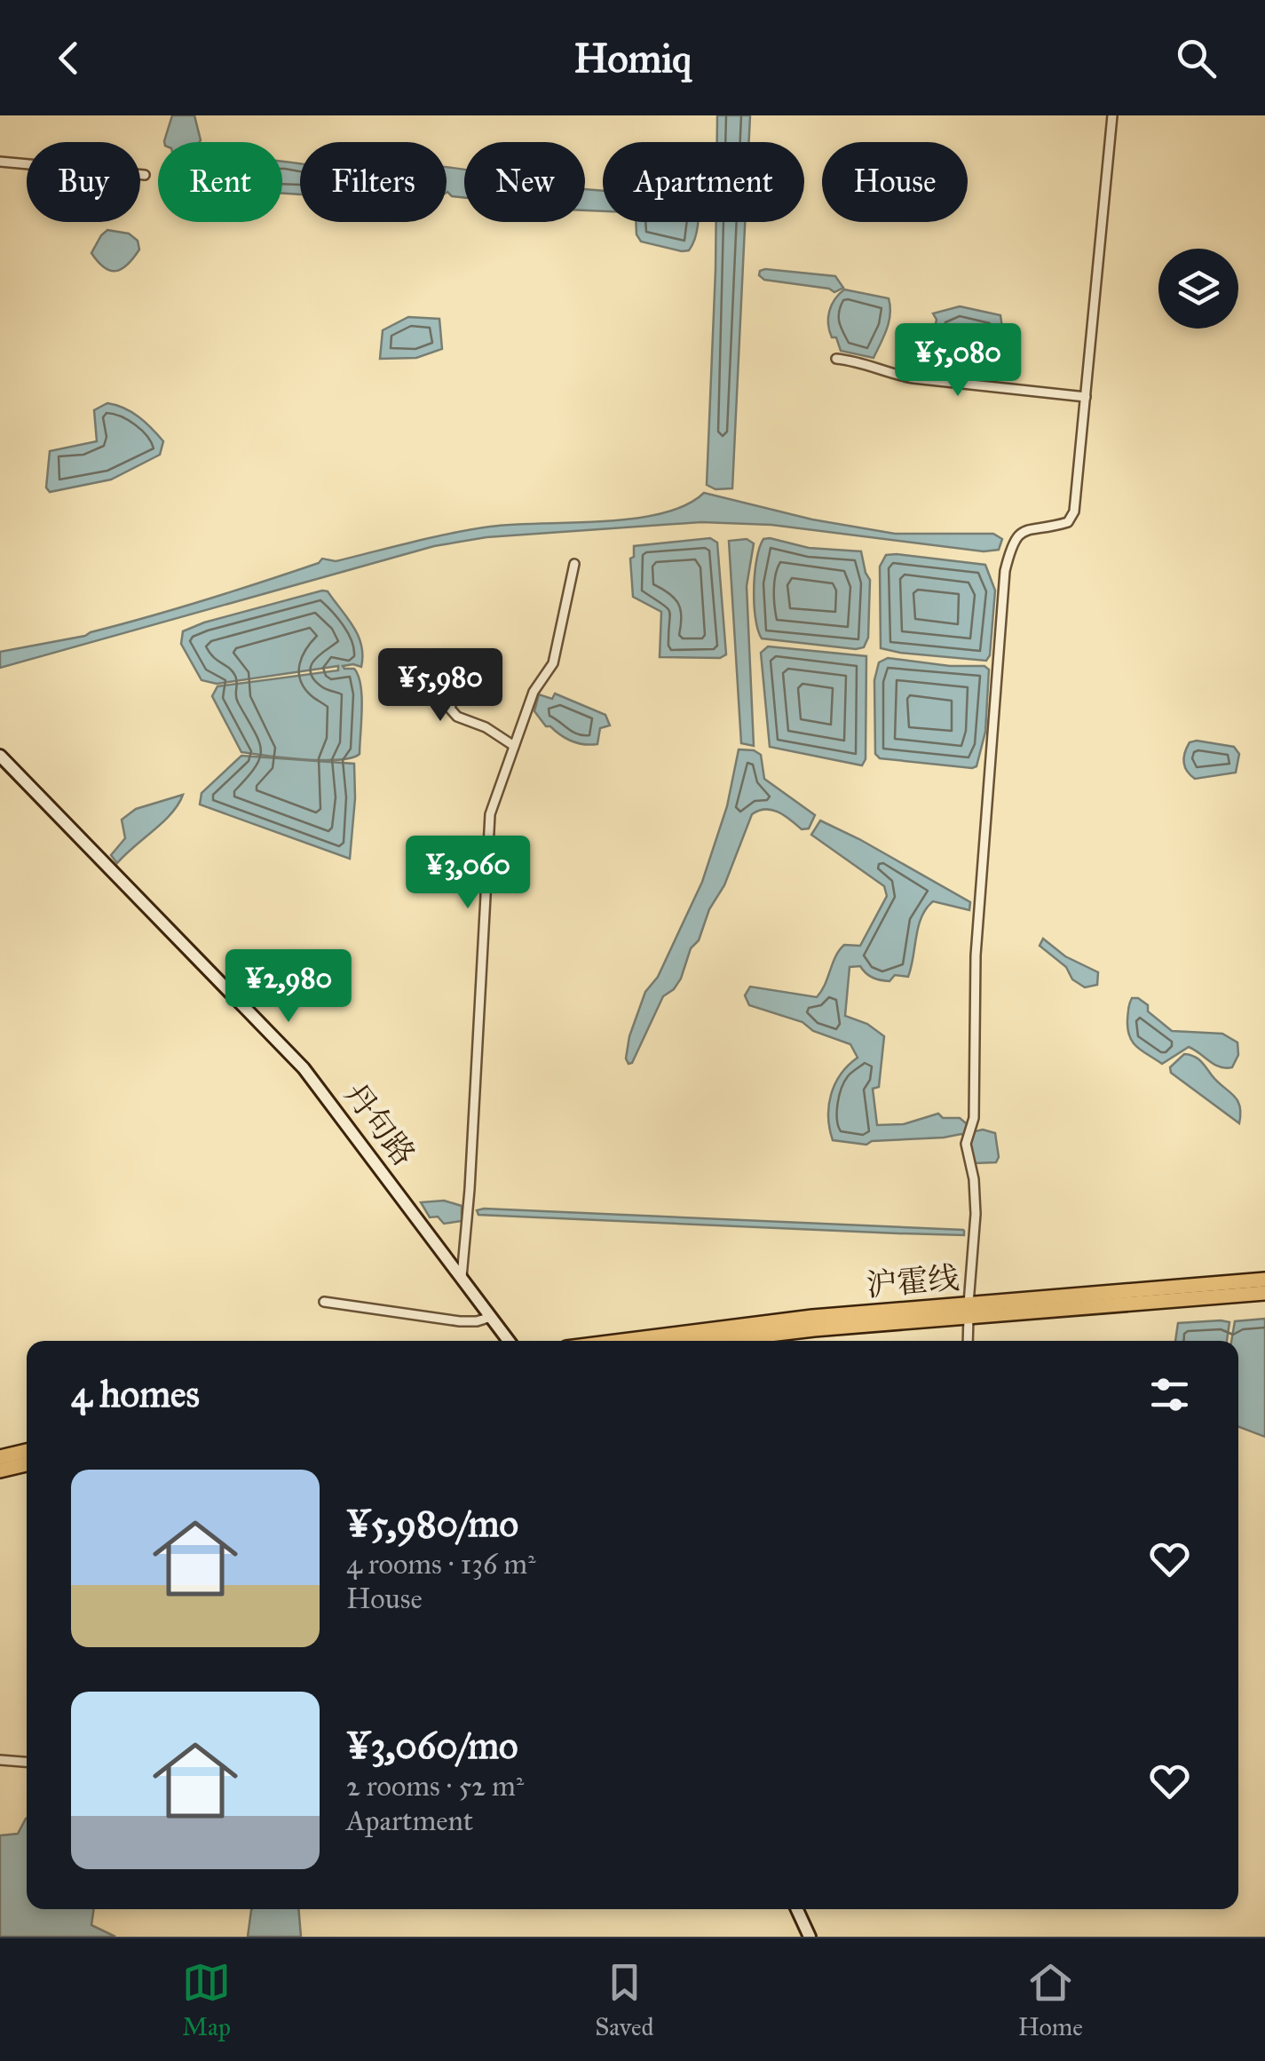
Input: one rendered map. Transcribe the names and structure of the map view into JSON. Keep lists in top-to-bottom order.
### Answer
{
  "streets": {
    "highway": ["沪霍线"],
    "street": ["丹句路"]
  },
  "page": {
    "header": "Homiq",
    "chip": [
      "Buy",
      "Rent",
      "Filters",
      "New",
      "Apartment",
      "House"
    ],
    "price": [
      "¥5,080",
      "¥5,980",
      "¥3,060",
      "¥2,980"
    ],
    "heading": "4 homes",
    "list": [
      {
        "name": "¥5,980/mo",
        "note": "4 rooms · 136 m² · House"
      },
      {
        "name": "¥3,060/mo",
        "note": "2 rooms · 52 m² · Apartment"
      }
    ],
    "tabs": ["Map", "Saved", "Home"]
  }
}
